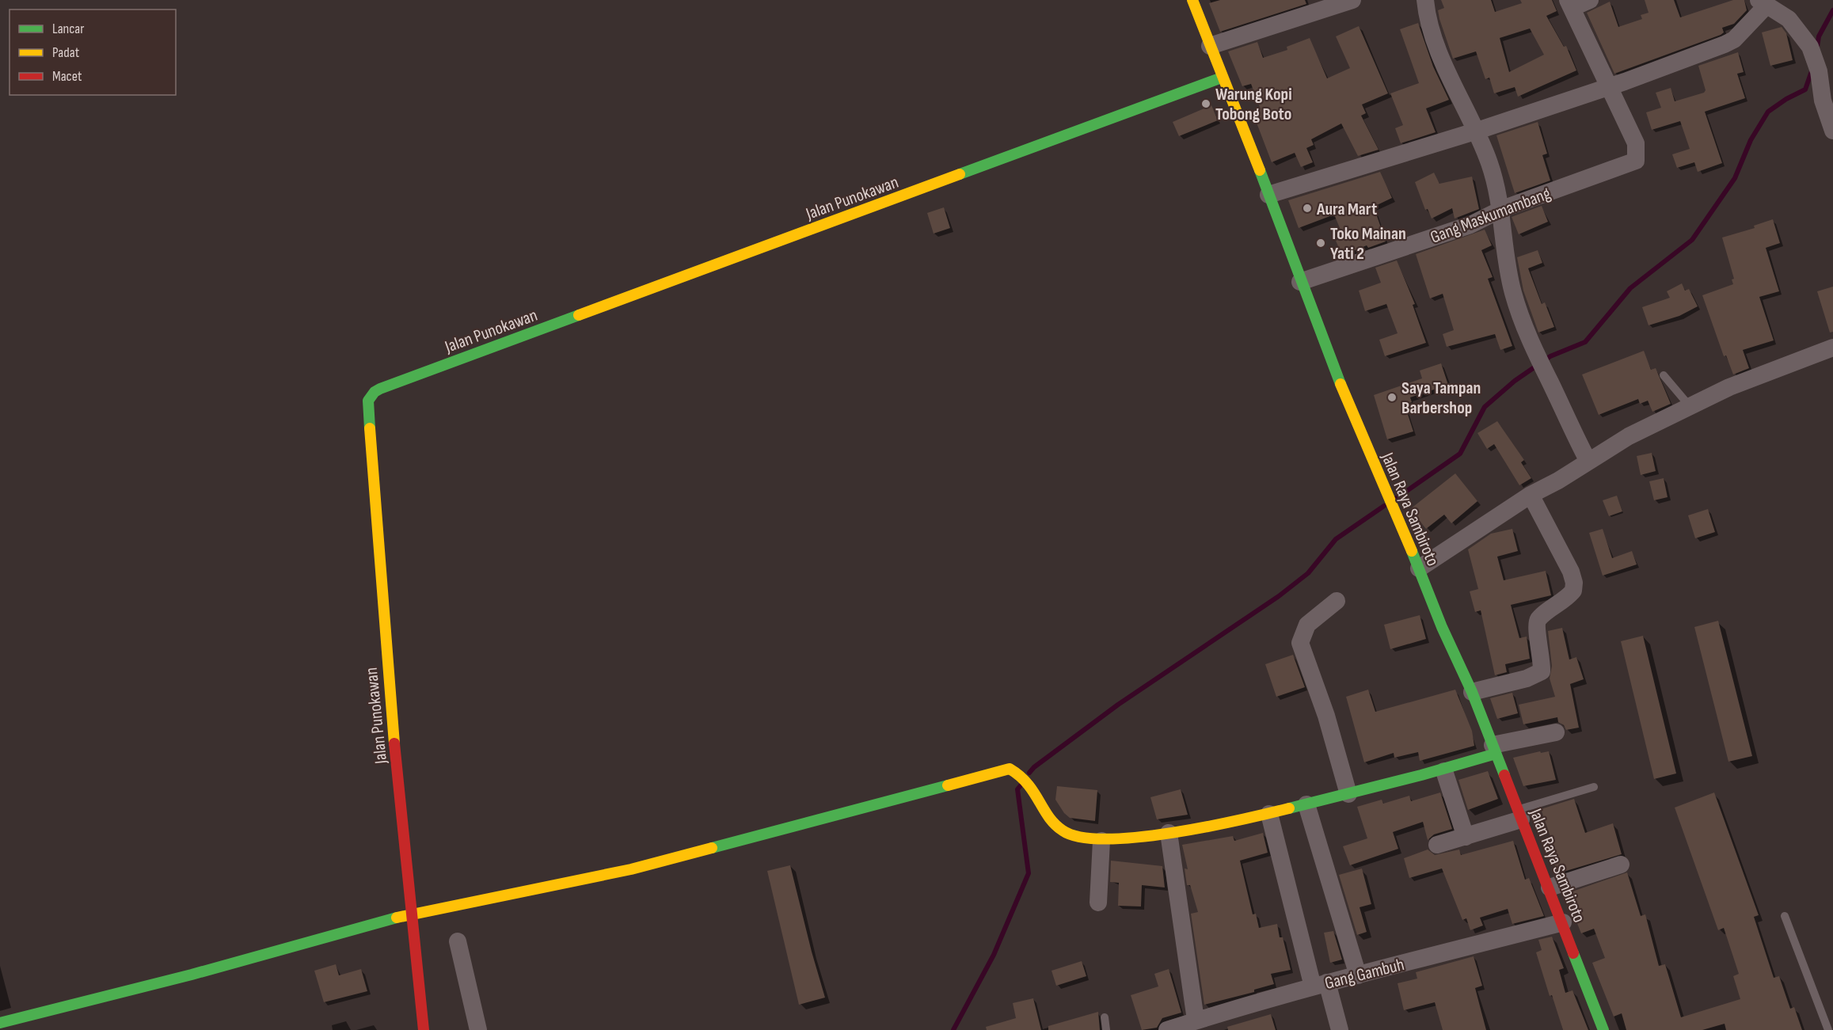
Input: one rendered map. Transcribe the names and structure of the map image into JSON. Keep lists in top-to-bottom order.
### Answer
{
  "streets": {
    "street": [
      "Jalan Punokawan",
      "Gang Maskumambang",
      "Jalan Raya Sambiroto",
      "Gang Gambuh"
    ]
  },
  "crossings": [
    ["Jalan Punokawan", "Jalan Raya Sambiroto"],
    ["Gang Maskumambang", "Jalan Raya Sambiroto"],
    ["Jalan Raya Sambiroto", "Gang Gambuh"]
  ],
  "places": [
    "Warung Kopi Tobong Boto",
    "Aura Mart",
    "Toko Mainan Yati 2",
    "Saya Tampan Barbershop"
  ],
  "legend": ["Lancar", "Padat", "Macet"]
}
